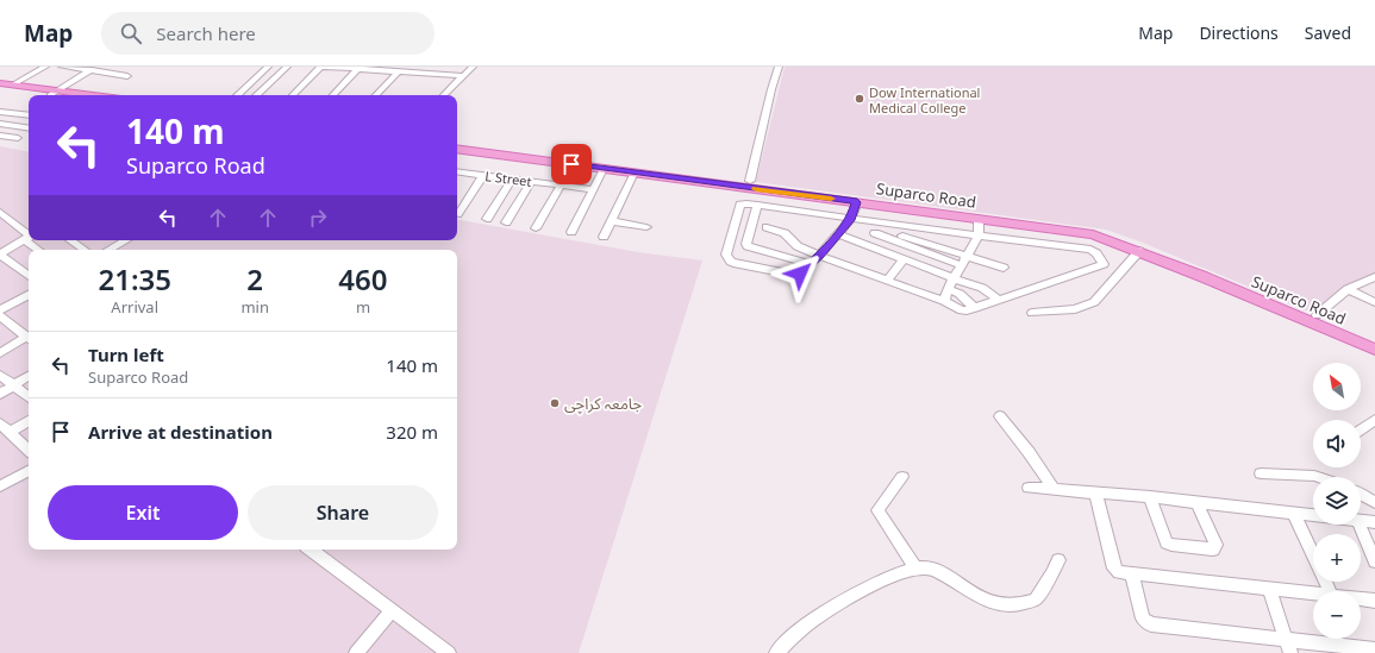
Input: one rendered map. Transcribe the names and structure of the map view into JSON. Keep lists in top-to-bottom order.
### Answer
{
  "streets": {
    "main road": ["Suparco Road"],
    "street": ["L Street"]
  },
  "places": ["Dow International Medical College", "جامعہ کراچی"],
  "north": "top left",
  "page": {
    "header": "Map",
    "search": "Search here",
    "nav": ["Map", "Directions", "Saved"],
    "turn": ["140 m", "Suparco Road"],
    "eta": [
      "21:35",
      "Arrival",
      "2",
      "min",
      "460",
      "m"
    ],
    "list": [
      {
        "name": "Turn left",
        "note": "Suparco Road",
        "value": "140 m"
      },
      {
        "name": "Arrive at destination",
        "value": "320 m"
      }
    ],
    "map_buttons": ["+", "−"],
    "buttons": ["Exit", "Share"]
  }
}
